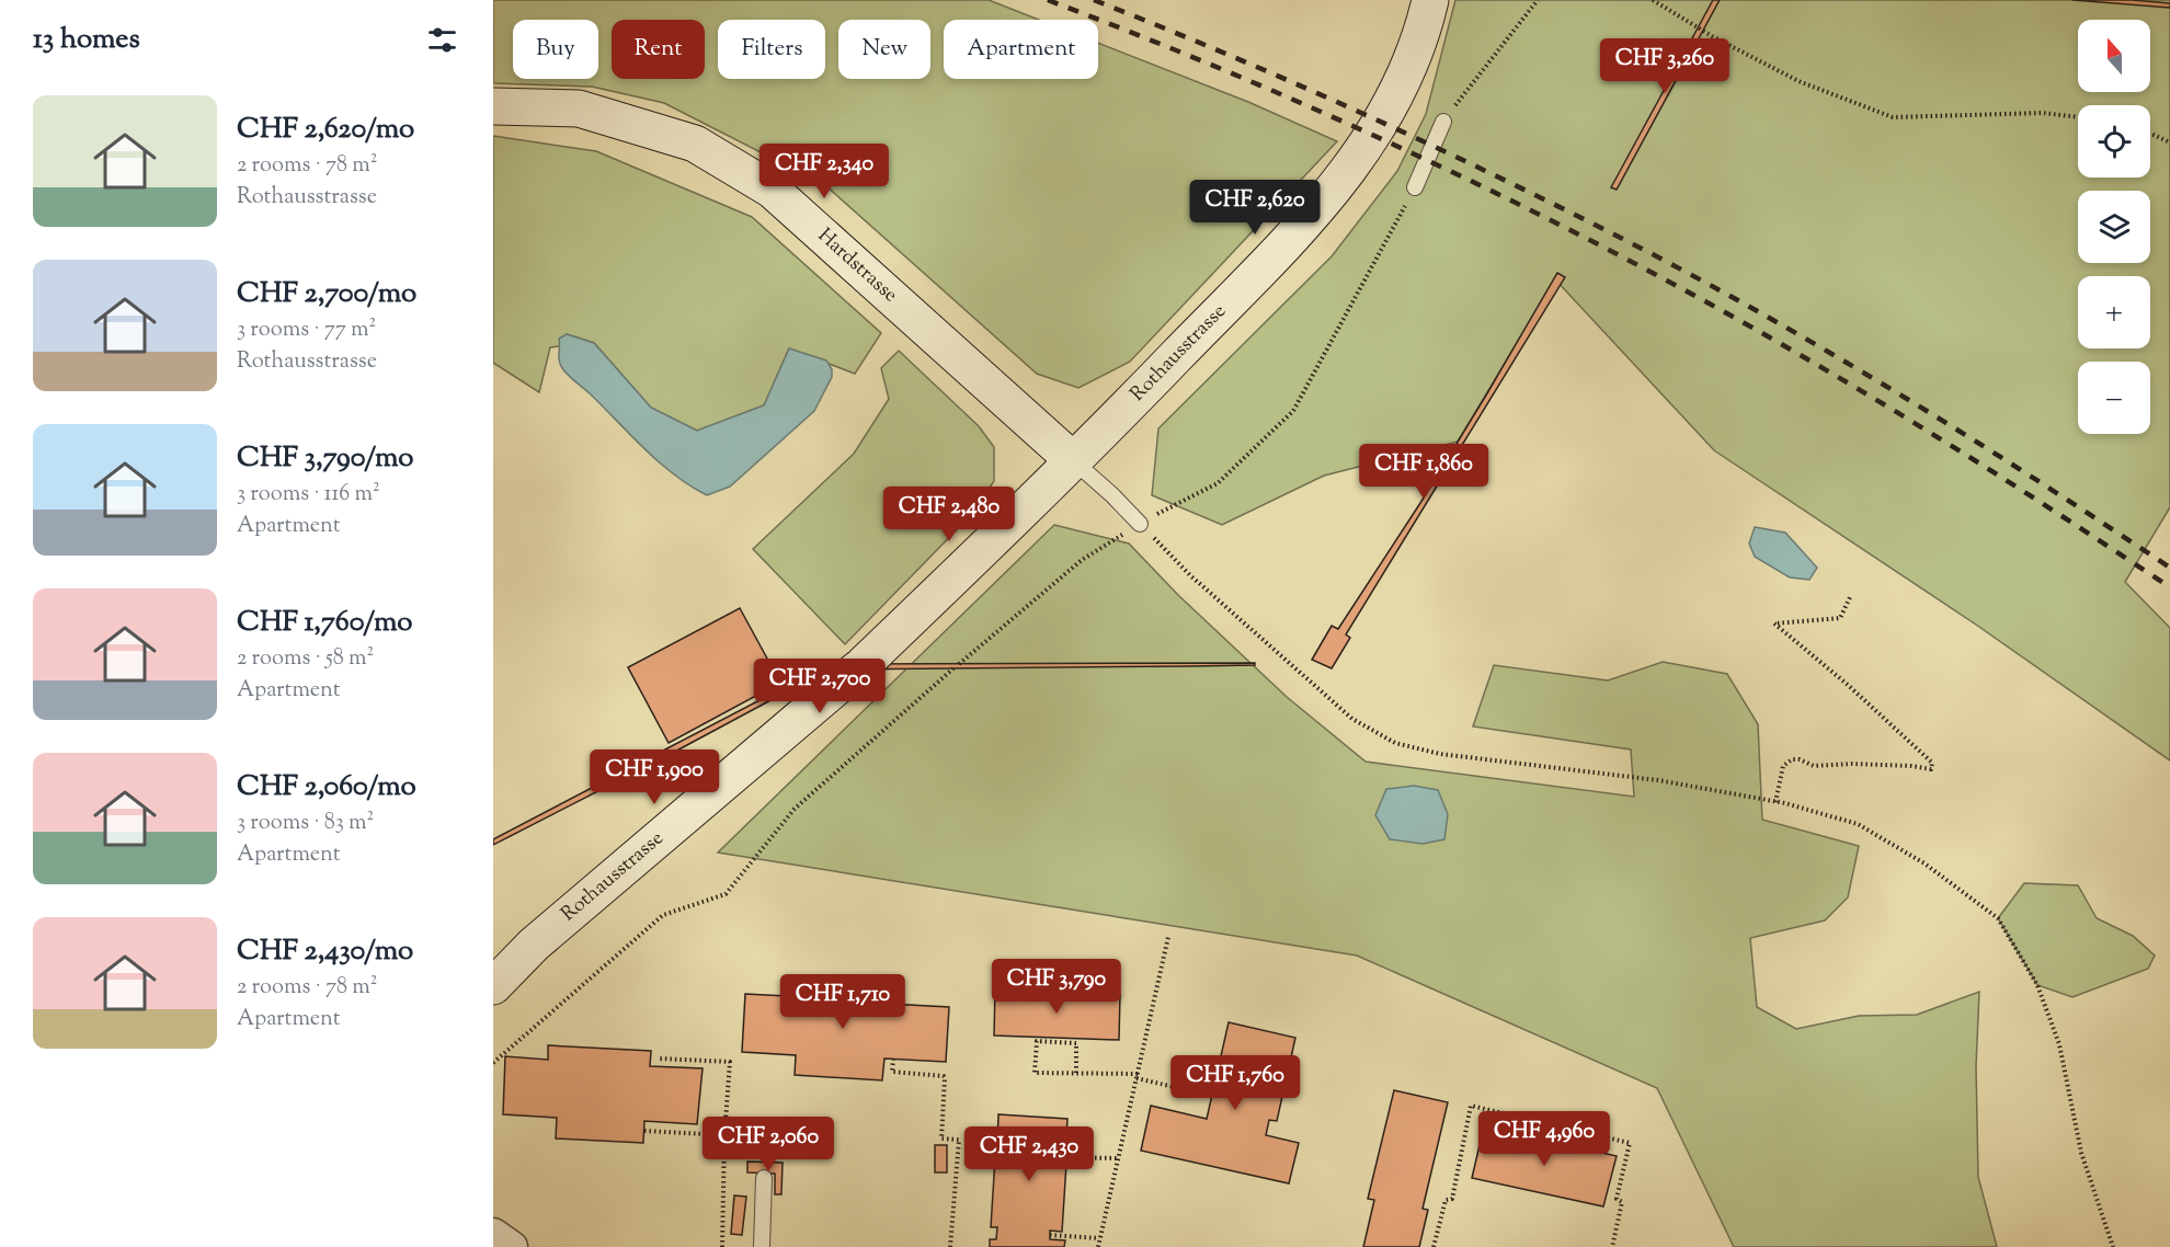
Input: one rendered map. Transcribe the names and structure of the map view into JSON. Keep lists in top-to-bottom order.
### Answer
{
  "streets": {
    "street": ["Hardstrasse", "Rothausstrasse"]
  },
  "crossings": [
    ["Hardstrasse", "Rothausstrasse"]
  ],
  "north": "top",
  "page": {
    "heading": "13 homes",
    "map_buttons": ["+", "−"],
    "chip": [
      "Buy",
      "Rent",
      "Filters",
      "New",
      "Apartment"
    ],
    "price": [
      "CHF 3,260",
      "CHF 2,340",
      "CHF 2,620",
      "CHF 1,860",
      "CHF 2,480",
      "CHF 2,700",
      "CHF 1,900",
      "CHF 3,790",
      "CHF 1,710",
      "CHF 1,760",
      "CHF 4,960",
      "CHF 2,060",
      "CHF 2,430"
    ],
    "list": [
      {
        "name": "CHF 2,620/mo",
        "note": "2 rooms · 78 m² · Rothausstrasse"
      },
      {
        "name": "CHF 2,700/mo",
        "note": "3 rooms · 77 m² · Rothausstrasse"
      },
      {
        "name": "CHF 3,790/mo",
        "note": "3 rooms · 116 m² · Apartment"
      },
      {
        "name": "CHF 1,760/mo",
        "note": "2 rooms · 58 m² · Apartment"
      },
      {
        "name": "CHF 2,060/mo",
        "note": "3 rooms · 83 m² · Apartment"
      },
      {
        "name": "CHF 2,430/mo",
        "note": "2 rooms · 78 m² · Apartment"
      }
    ]
  }
}
